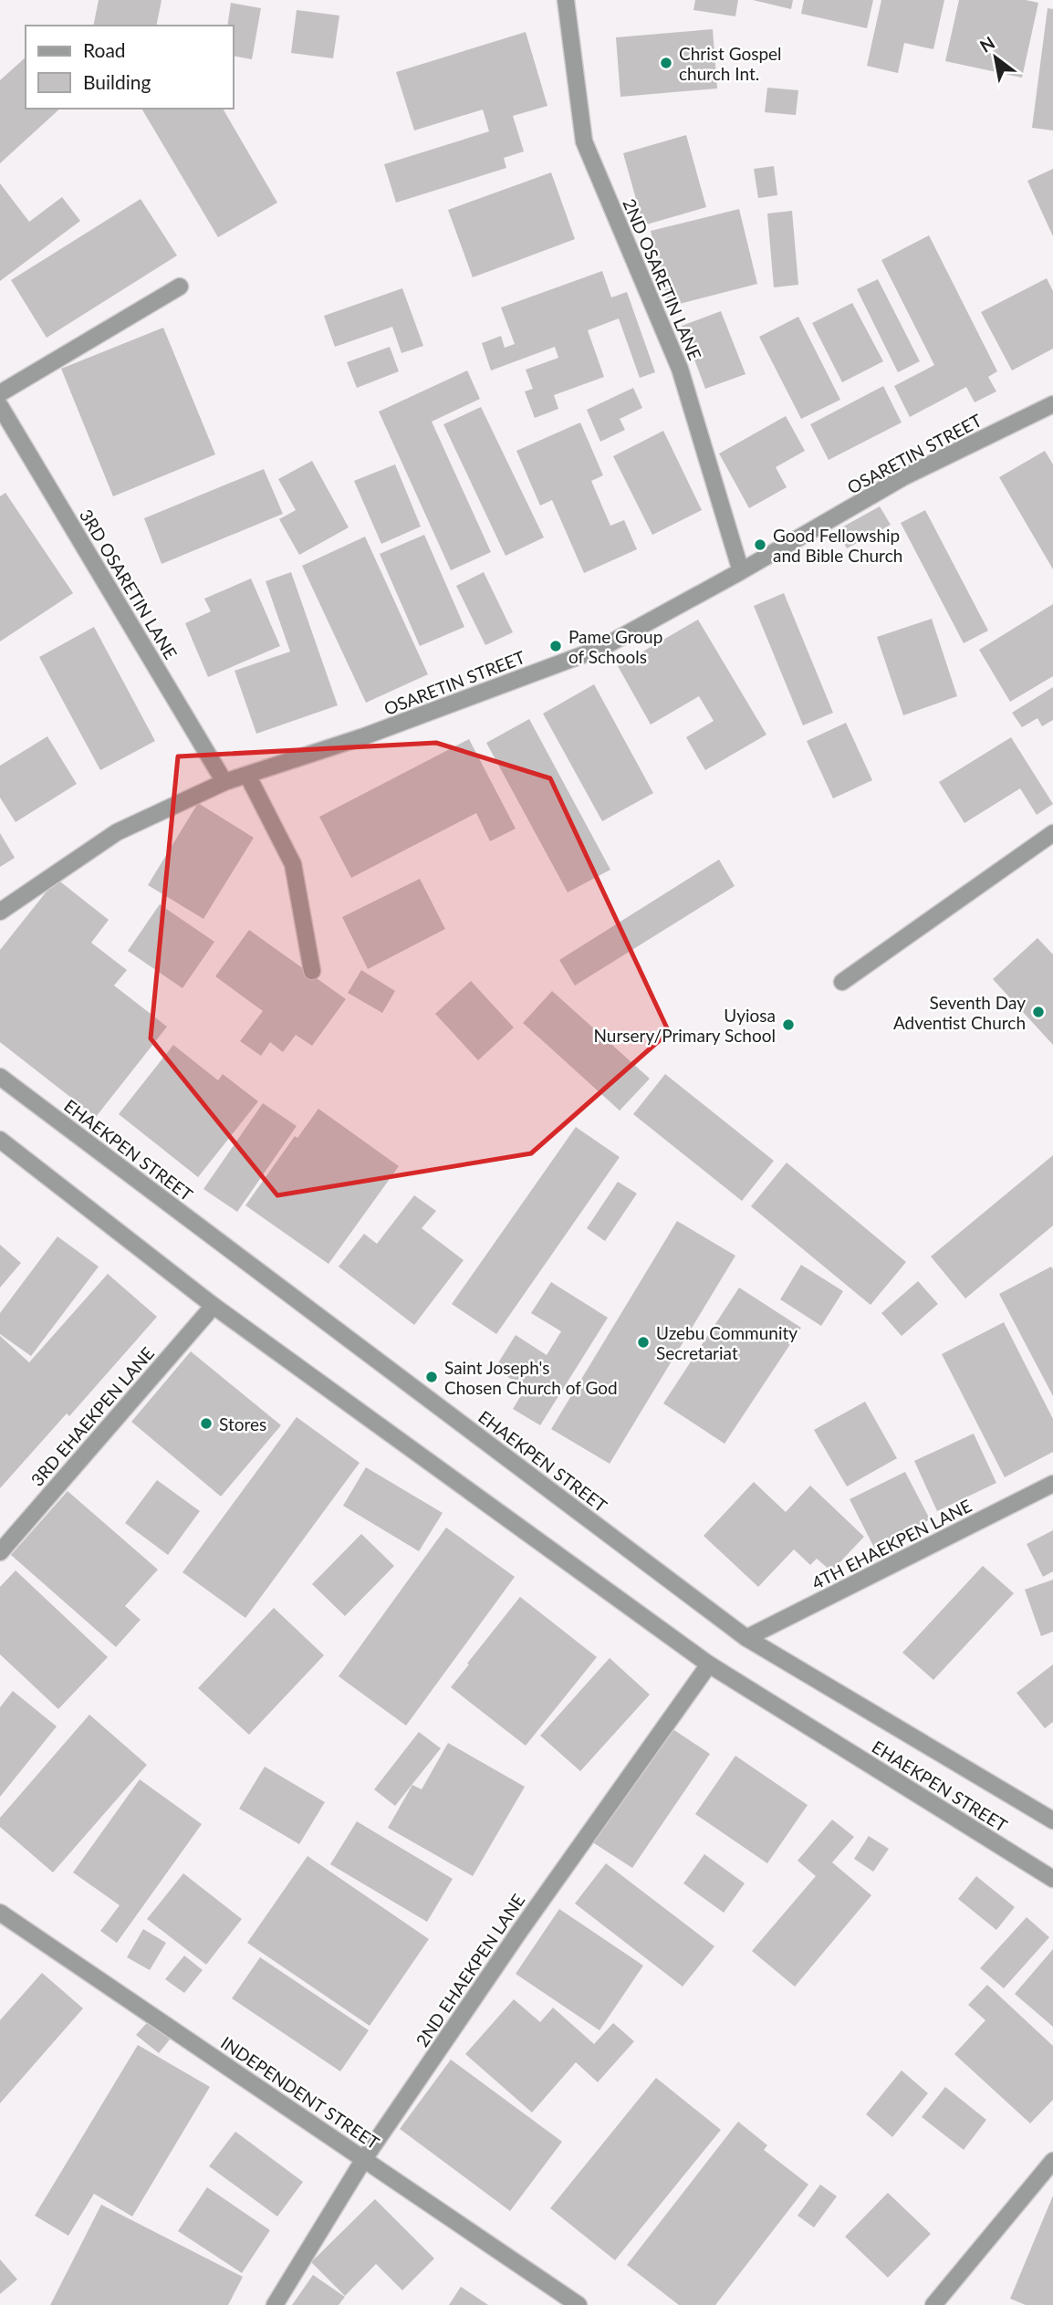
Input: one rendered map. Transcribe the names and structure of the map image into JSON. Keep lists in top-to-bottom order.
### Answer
{
  "streets": {
    "street": [
      "2ND OSARETIN LANE",
      "OSARETIN STREET",
      "3RD OSARETIN LANE",
      "EHAEKPEN STREET",
      "3RD EHAEKPEN LANE",
      "4TH EHAEKPEN LANE",
      "2ND EHAEKPEN LANE",
      "INDEPENDENT STREET"
    ]
  },
  "crossings": [
    ["2ND OSARETIN LANE", "OSARETIN STREET"],
    ["OSARETIN STREET", "3RD OSARETIN LANE"],
    ["EHAEKPEN STREET", "3RD EHAEKPEN LANE"],
    ["EHAEKPEN STREET", "4TH EHAEKPEN LANE"],
    ["EHAEKPEN STREET", "2ND EHAEKPEN LANE"],
    ["2ND EHAEKPEN LANE", "INDEPENDENT STREET"]
  ],
  "places": [
    "Christ Gospel church Int.",
    "Good Fellowship and Bible Church",
    "Pame Group of Schools",
    "Seventh Day Adventist Church",
    "Uyiosa Nursery/Primary School",
    "Uzebu Community Secretariat",
    "Saint Joseph's Chosen Church of God",
    "Stores"
  ],
  "legend": ["Road", "Building"],
  "north": "top left"
}
